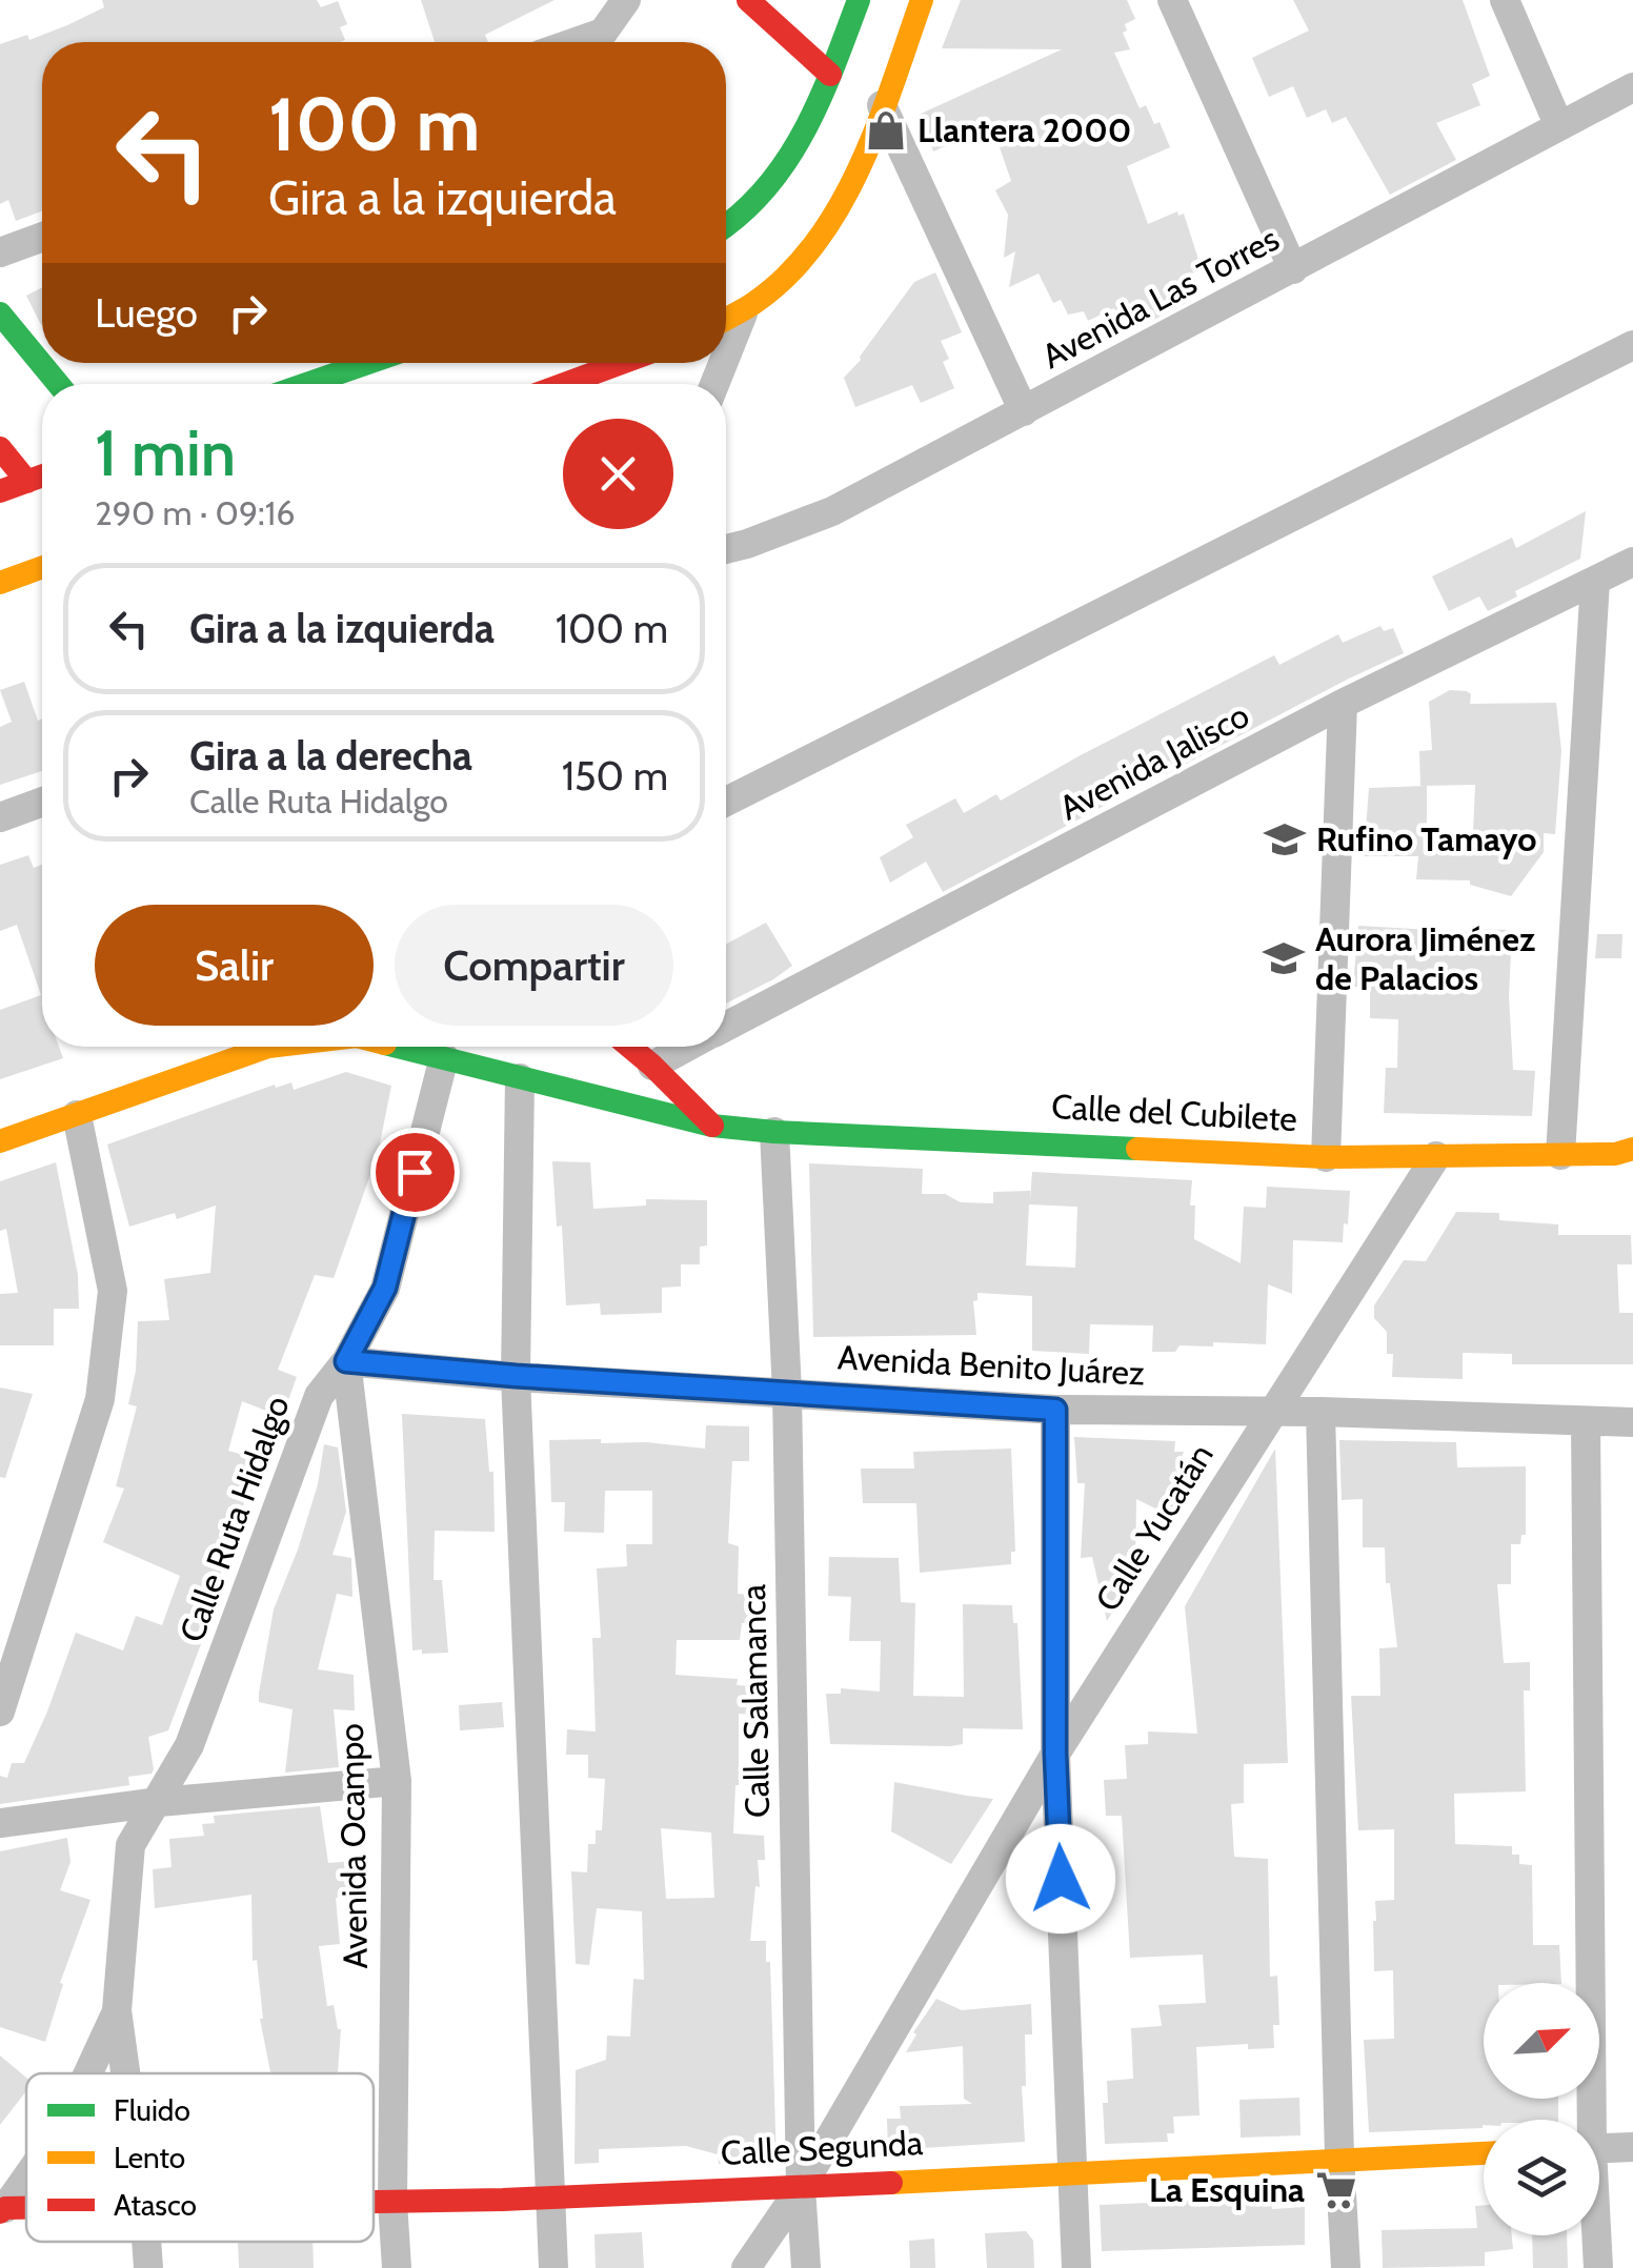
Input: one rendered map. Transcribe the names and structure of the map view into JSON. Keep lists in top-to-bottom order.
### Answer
{
  "streets": {
    "street": [
      "Avenida Las Torres",
      "Avenida Jalisco",
      "Calle del Cubilete",
      "Avenida Benito Juárez",
      "Calle Ruta Hidalgo",
      "Calle Yucatán",
      "Calle Salamanca",
      "Avenida Ocampo",
      "Calle Segunda"
    ]
  },
  "crossings": [
    ["Calle del Cubilete", "Calle Ruta Hidalgo"],
    ["Calle del Cubilete", "Calle Yucatán"],
    ["Calle del Cubilete", "Calle Salamanca"],
    ["Avenida Benito Juárez", "Calle Ruta Hidalgo"],
    ["Avenida Benito Juárez", "Calle Yucatán"],
    ["Avenida Benito Juárez", "Calle Salamanca"],
    ["Avenida Benito Juárez", "Avenida Ocampo"],
    ["Calle Ruta Hidalgo", "Avenida Ocampo"],
    ["Calle Yucatán", "Calle Salamanca"],
    ["Calle Yucatán", "Calle Segunda"],
    ["Calle Salamanca", "Calle Segunda"],
    ["Avenida Ocampo", "Calle Segunda"]
  ],
  "places": {
    "shop": ["Llantera 2000"],
    "school or university": ["Rufino Tamayo", "Aurora Jiménez de Palacios"],
    "supermarket": ["La Esquina"]
  },
  "legend": ["Fluido", "Lento", "Atasco"],
  "north": "top right",
  "page": {
    "turn": ["100 m", "Gira a la izquierda"],
    "then": "Luego",
    "heading": ["1 min", "290 m · 09:16"],
    "list": [
      {
        "name": "Gira a la izquierda",
        "value": "100 m"
      },
      {
        "name": "Gira a la derecha",
        "note": "Calle Ruta Hidalgo",
        "value": "150 m"
      }
    ],
    "buttons": ["Salir", "Compartir"]
  }
}
